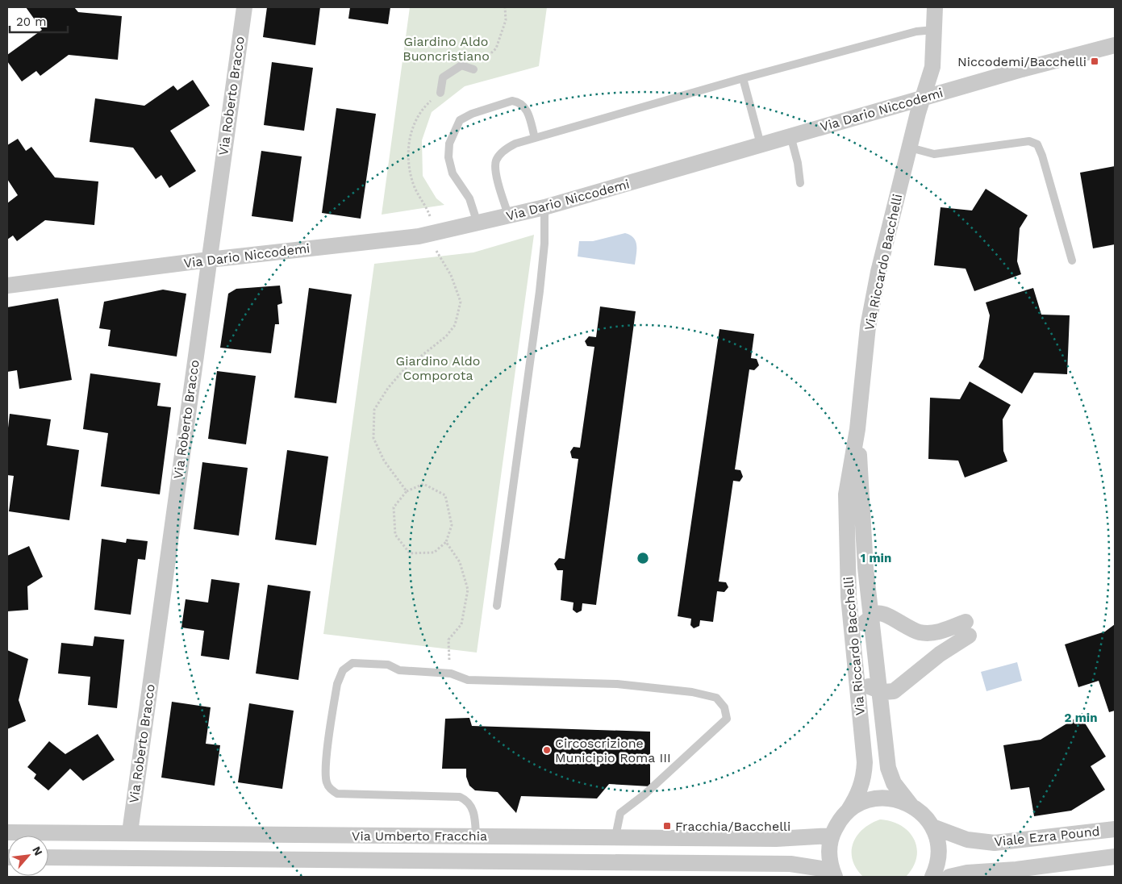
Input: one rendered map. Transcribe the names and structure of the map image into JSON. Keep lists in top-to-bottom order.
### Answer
{
  "streets": {
    "street": [
      "Via Roberto Bracco",
      "Via Dario Niccodemi",
      "Via Riccardo Bacchelli",
      "Via Umberto Fracchia",
      "Viale Ezra Pound"
    ]
  },
  "crossings": [
    ["Via Roberto Bracco", "Via Dario Niccodemi"],
    ["Via Roberto Bracco", "Via Umberto Fracchia"],
    ["Via Dario Niccodemi", "Via Riccardo Bacchelli"]
  ],
  "parks": ["Giardino Aldo Buoncristiano", "Giardino Aldo Comporota"],
  "places": {
    "transit": ["Niccodemi/Bacchelli", "Fracchia/Bacchelli"],
    "other": ["Circoscrizione Municipio Roma III"]
  },
  "scale_bar": "20 m",
  "north": "top right",
  "rings": ["1 min", "2 min"]
}
